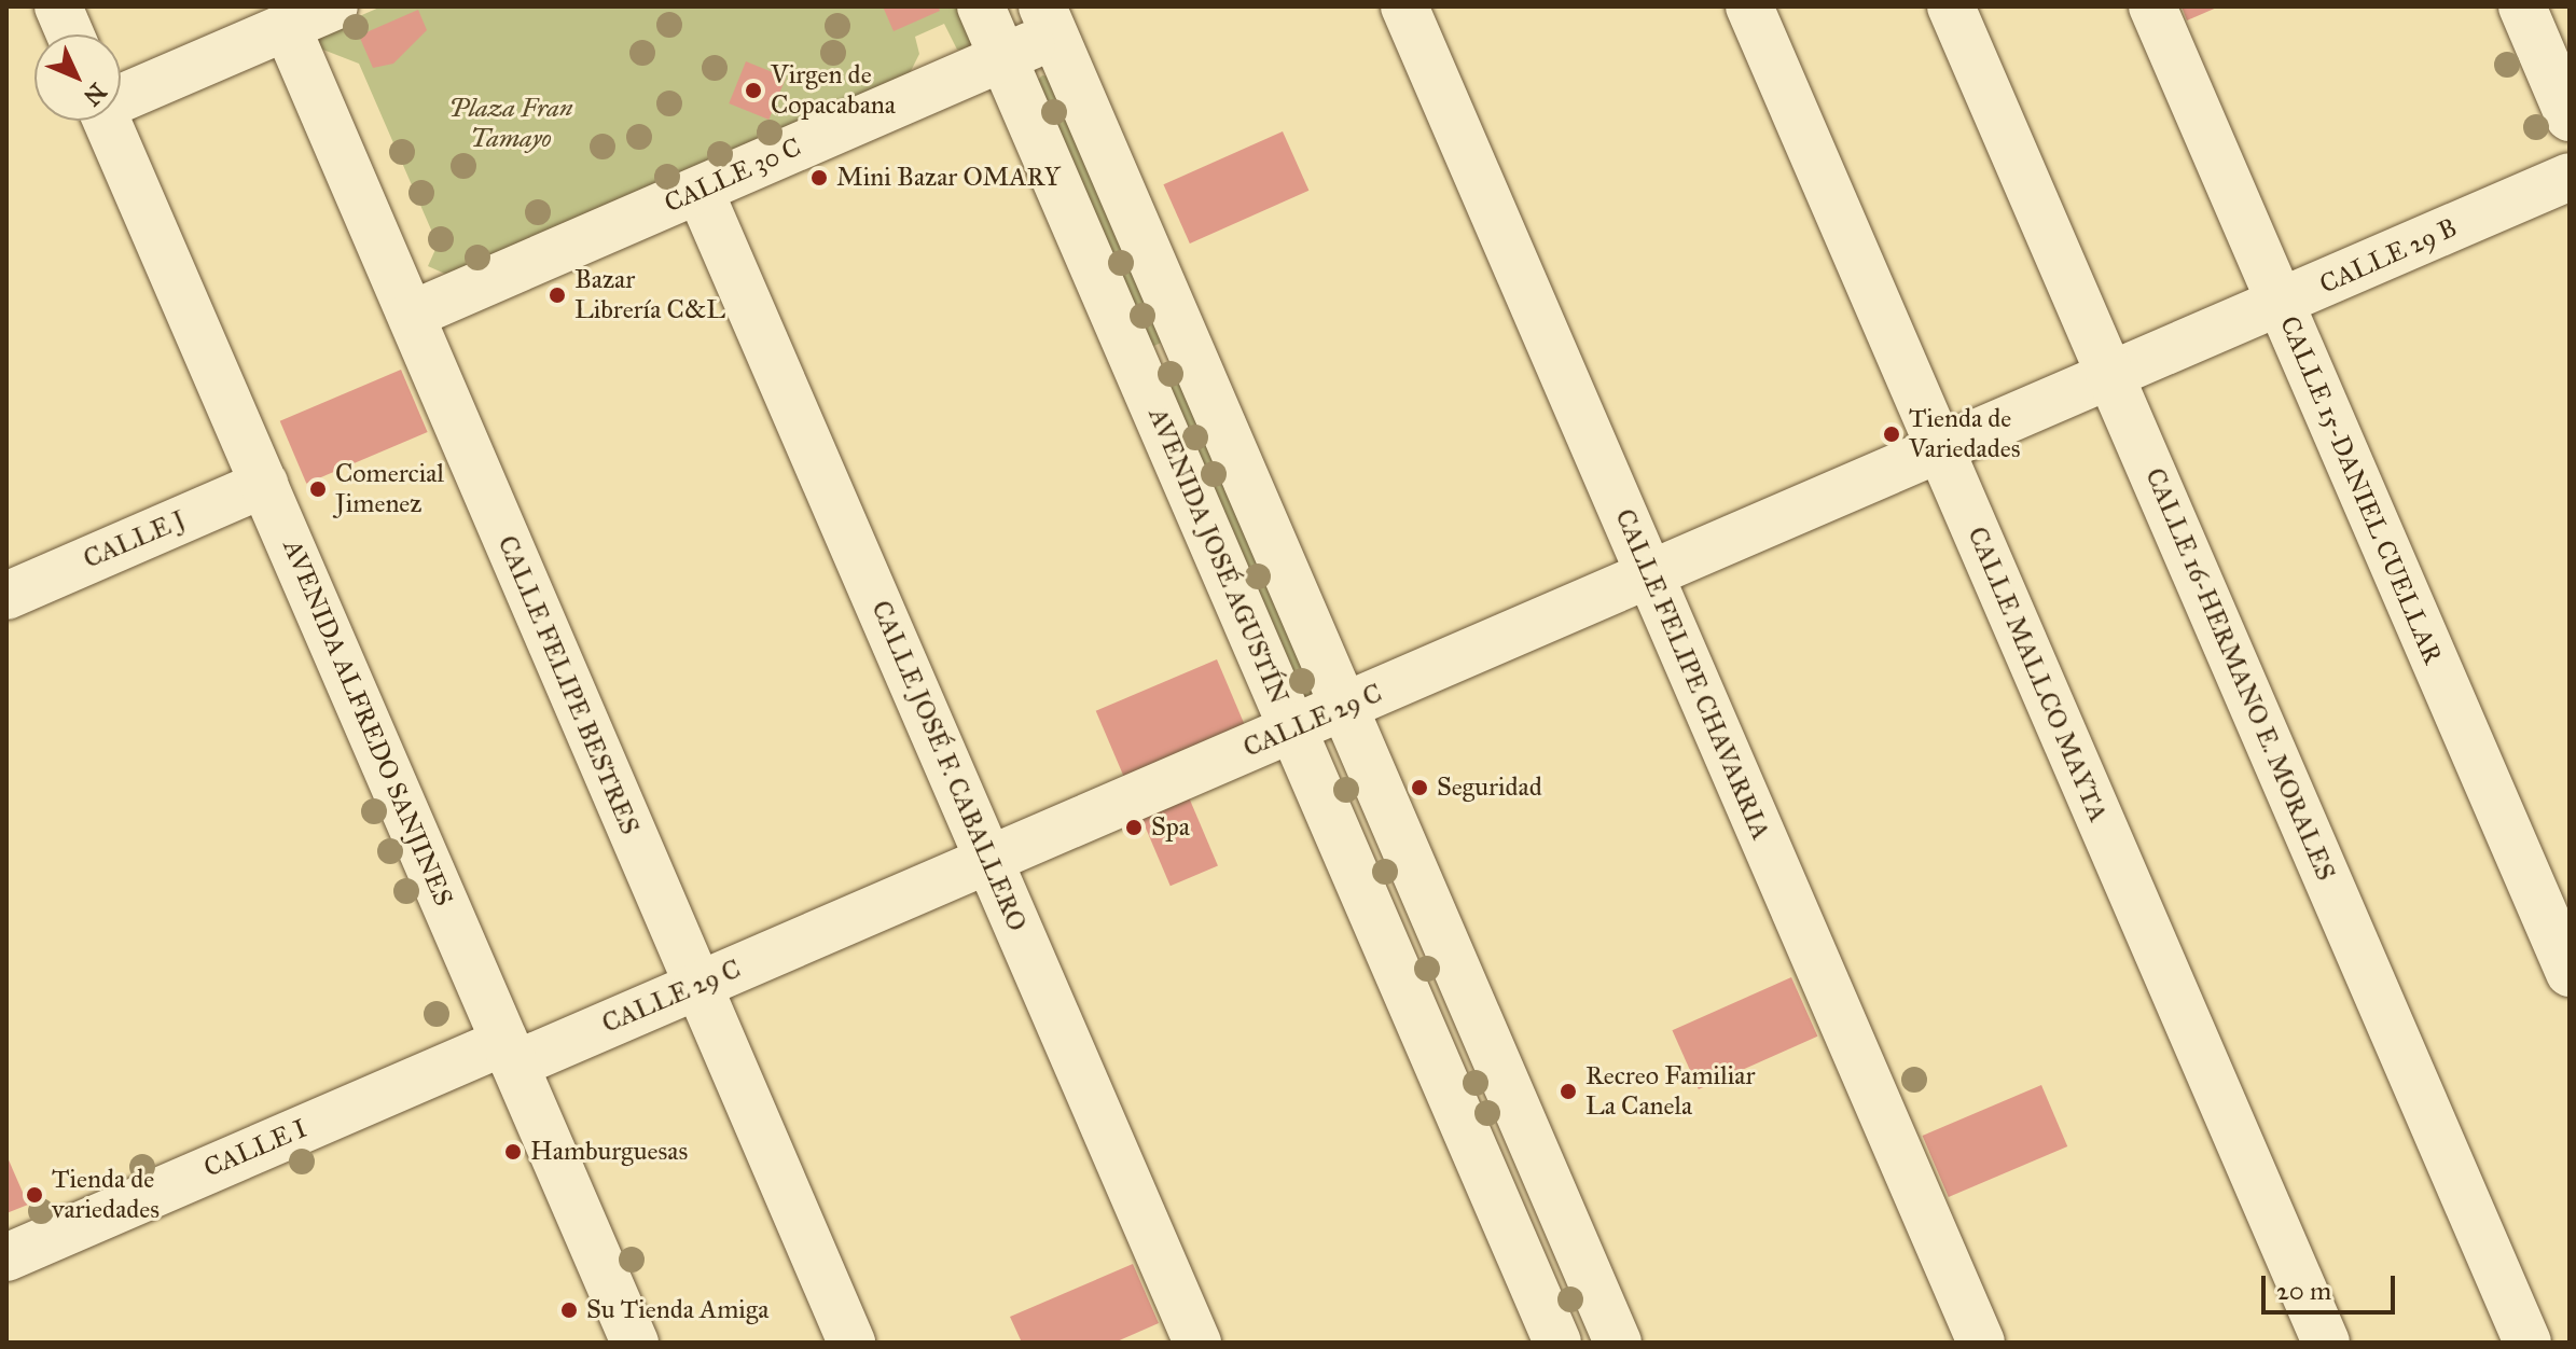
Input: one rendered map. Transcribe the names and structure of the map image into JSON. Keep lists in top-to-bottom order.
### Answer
{
  "streets": {
    "street": [
      "CALLE 30 C",
      "CALLE 29 B",
      "CALLE 15-DANIEL CUELLAR",
      "CALLE J",
      "AVENIDA JOSÉ AGUSTÍN",
      "CALLE FELIPE CHAVARRIA",
      "CALLE MALLCO MAYTA",
      "CALLE 16-HERMANO E. MORALES",
      "CALLE FELIPE BESTRES",
      "CALLE 29 C",
      "AVENIDA ALFREDO SANJINES",
      "CALLE JOSÉ F. CABALLERO",
      "CALLE I"
    ]
  },
  "crossings": [
    ["CALLE 30 C", "AVENIDA JOSÉ AGUSTÍN"],
    ["CALLE 30 C", "CALLE FELIPE BESTRES"],
    ["CALLE 30 C", "CALLE JOSÉ F. CABALLERO"],
    ["CALLE 29 B", "CALLE 15-DANIEL CUELLAR"],
    ["CALLE 29 B", "CALLE 16-HERMANO E. MORALES"],
    ["CALLE 29 B", "CALLE 29 C"],
    ["CALLE J", "AVENIDA ALFREDO SANJINES"],
    ["AVENIDA JOSÉ AGUSTÍN", "CALLE 29 C"],
    ["CALLE FELIPE CHAVARRIA", "CALLE 29 C"],
    ["CALLE MALLCO MAYTA", "CALLE 29 C"],
    ["CALLE 16-HERMANO E. MORALES", "CALLE 29 C"],
    ["CALLE FELIPE BESTRES", "CALLE 29 C"],
    ["CALLE 29 C", "AVENIDA ALFREDO SANJINES"],
    ["CALLE 29 C", "CALLE JOSÉ F. CABALLERO"],
    ["CALLE 29 C", "CALLE I"],
    ["AVENIDA ALFREDO SANJINES", "CALLE I"]
  ],
  "parks": ["Plaza Fran Tamayo"],
  "places": [
    "Virgen de Copacabana",
    "Mini Bazar OMARY",
    "Bazar Librería C&L",
    "Tienda de Variedades",
    "Comercial Jimenez",
    "Seguridad",
    "Spa",
    "Recreo Familiar La Canela",
    "Hamburguesas",
    "Tienda de variedades",
    "Su Tienda Amiga"
  ],
  "scale_bar": "20 m",
  "north": "bottom right"
}
